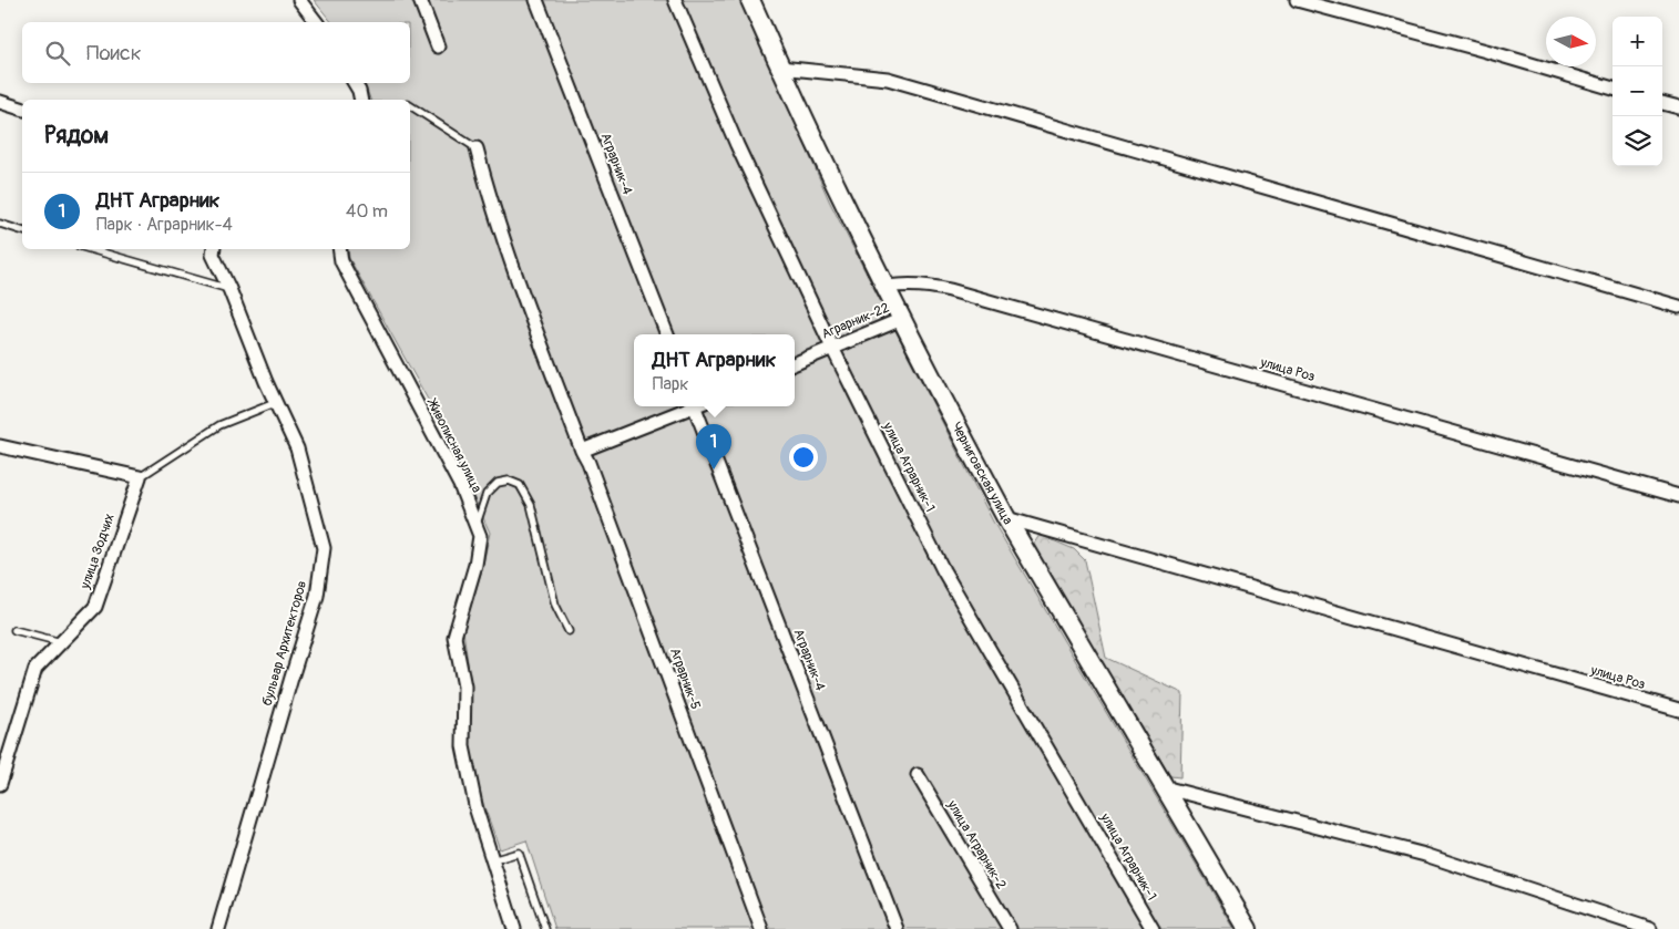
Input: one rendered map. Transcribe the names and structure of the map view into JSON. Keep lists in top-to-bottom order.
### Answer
{
  "streets": {
    "street": [
      "Аграрник-4",
      "Аграрник-22",
      "улица Роз",
      "Живописная улица",
      "улица Аграрник-1",
      "Черниговская улица",
      "улица Зодчих",
      "бульвар Архитекторов",
      "Аграрник-5",
      "улица Аграрник-2"
    ]
  },
  "crossings": [
    ["Аграрник-22", "улица Аграрник-1"],
    ["Аграрник-22", "Черниговская улица"],
    ["улица Роз", "Черниговская улица"]
  ],
  "north": "right",
  "page": {
    "map_buttons": ["+", "−"],
    "search": "Поиск",
    "heading": "Рядом",
    "list": [
      {
        "mark": "1",
        "name": "ДНТ Аграрник",
        "note": "Парк · Аграрник-4",
        "value": "40 m"
      }
    ],
    "popup": ["ДНТ Аграрник", "Парк"],
    "pins": "1"
  }
}
